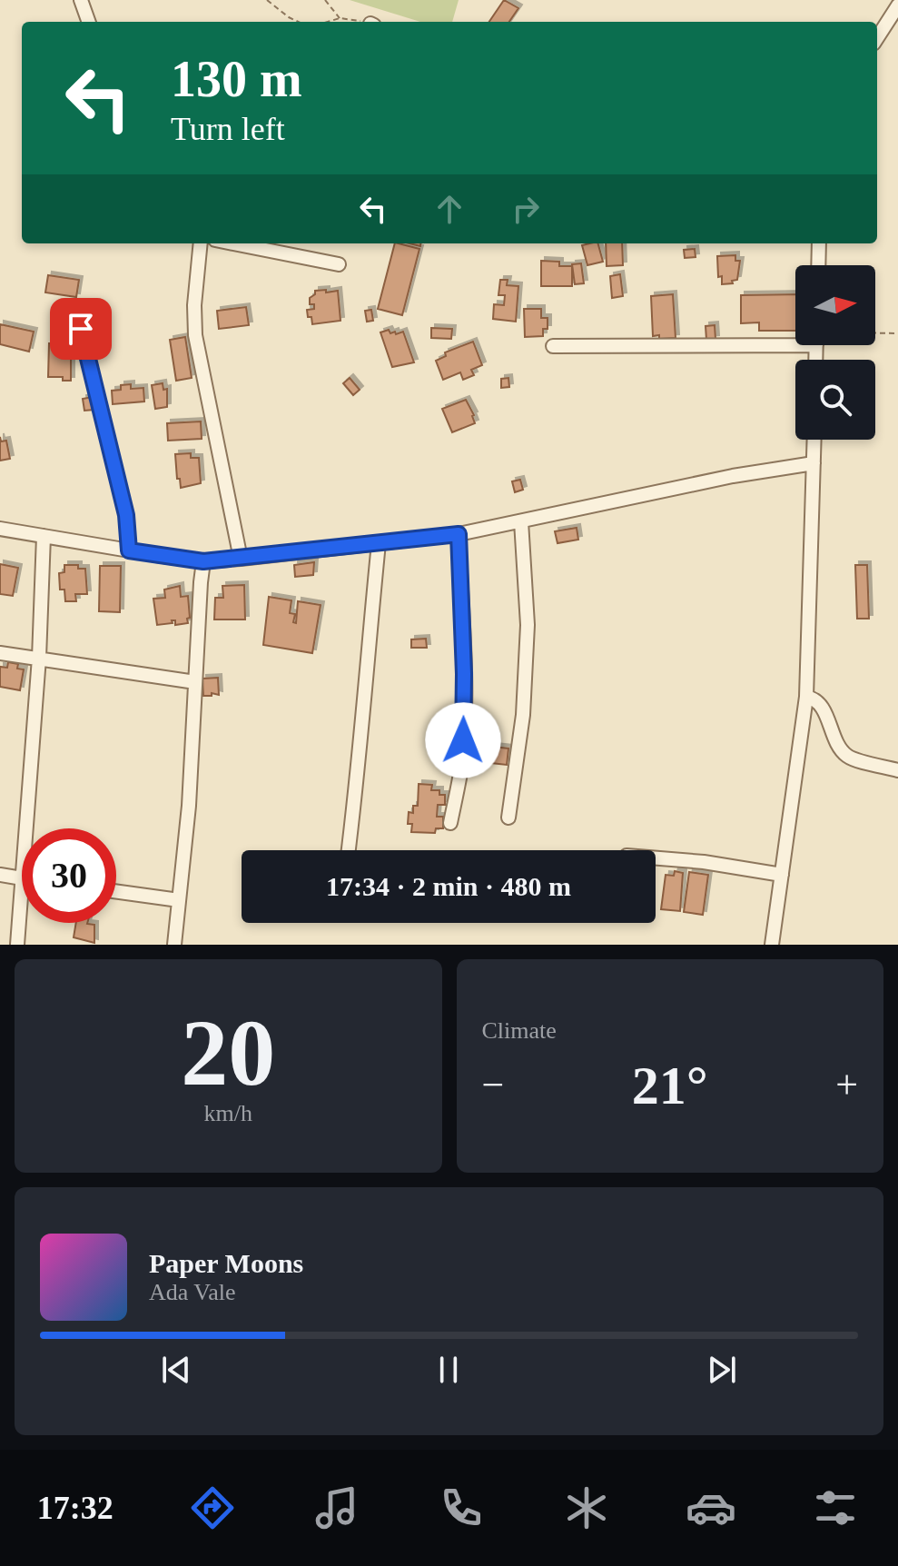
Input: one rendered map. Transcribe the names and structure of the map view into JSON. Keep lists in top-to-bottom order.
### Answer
{
  "north": "right",
  "page": {
    "turn": ["130 m", "Turn left"],
    "limit": "30",
    "trip": "17:34 · 2 min · 480 m",
    "tile": [
      ["20", "km/h"],
      "Climate"
    ],
    "heat": ["−", "21°", "+"],
    "song": ["Paper Moons", "Ada Vale"],
    "tabs": "17:32"
  }
}
